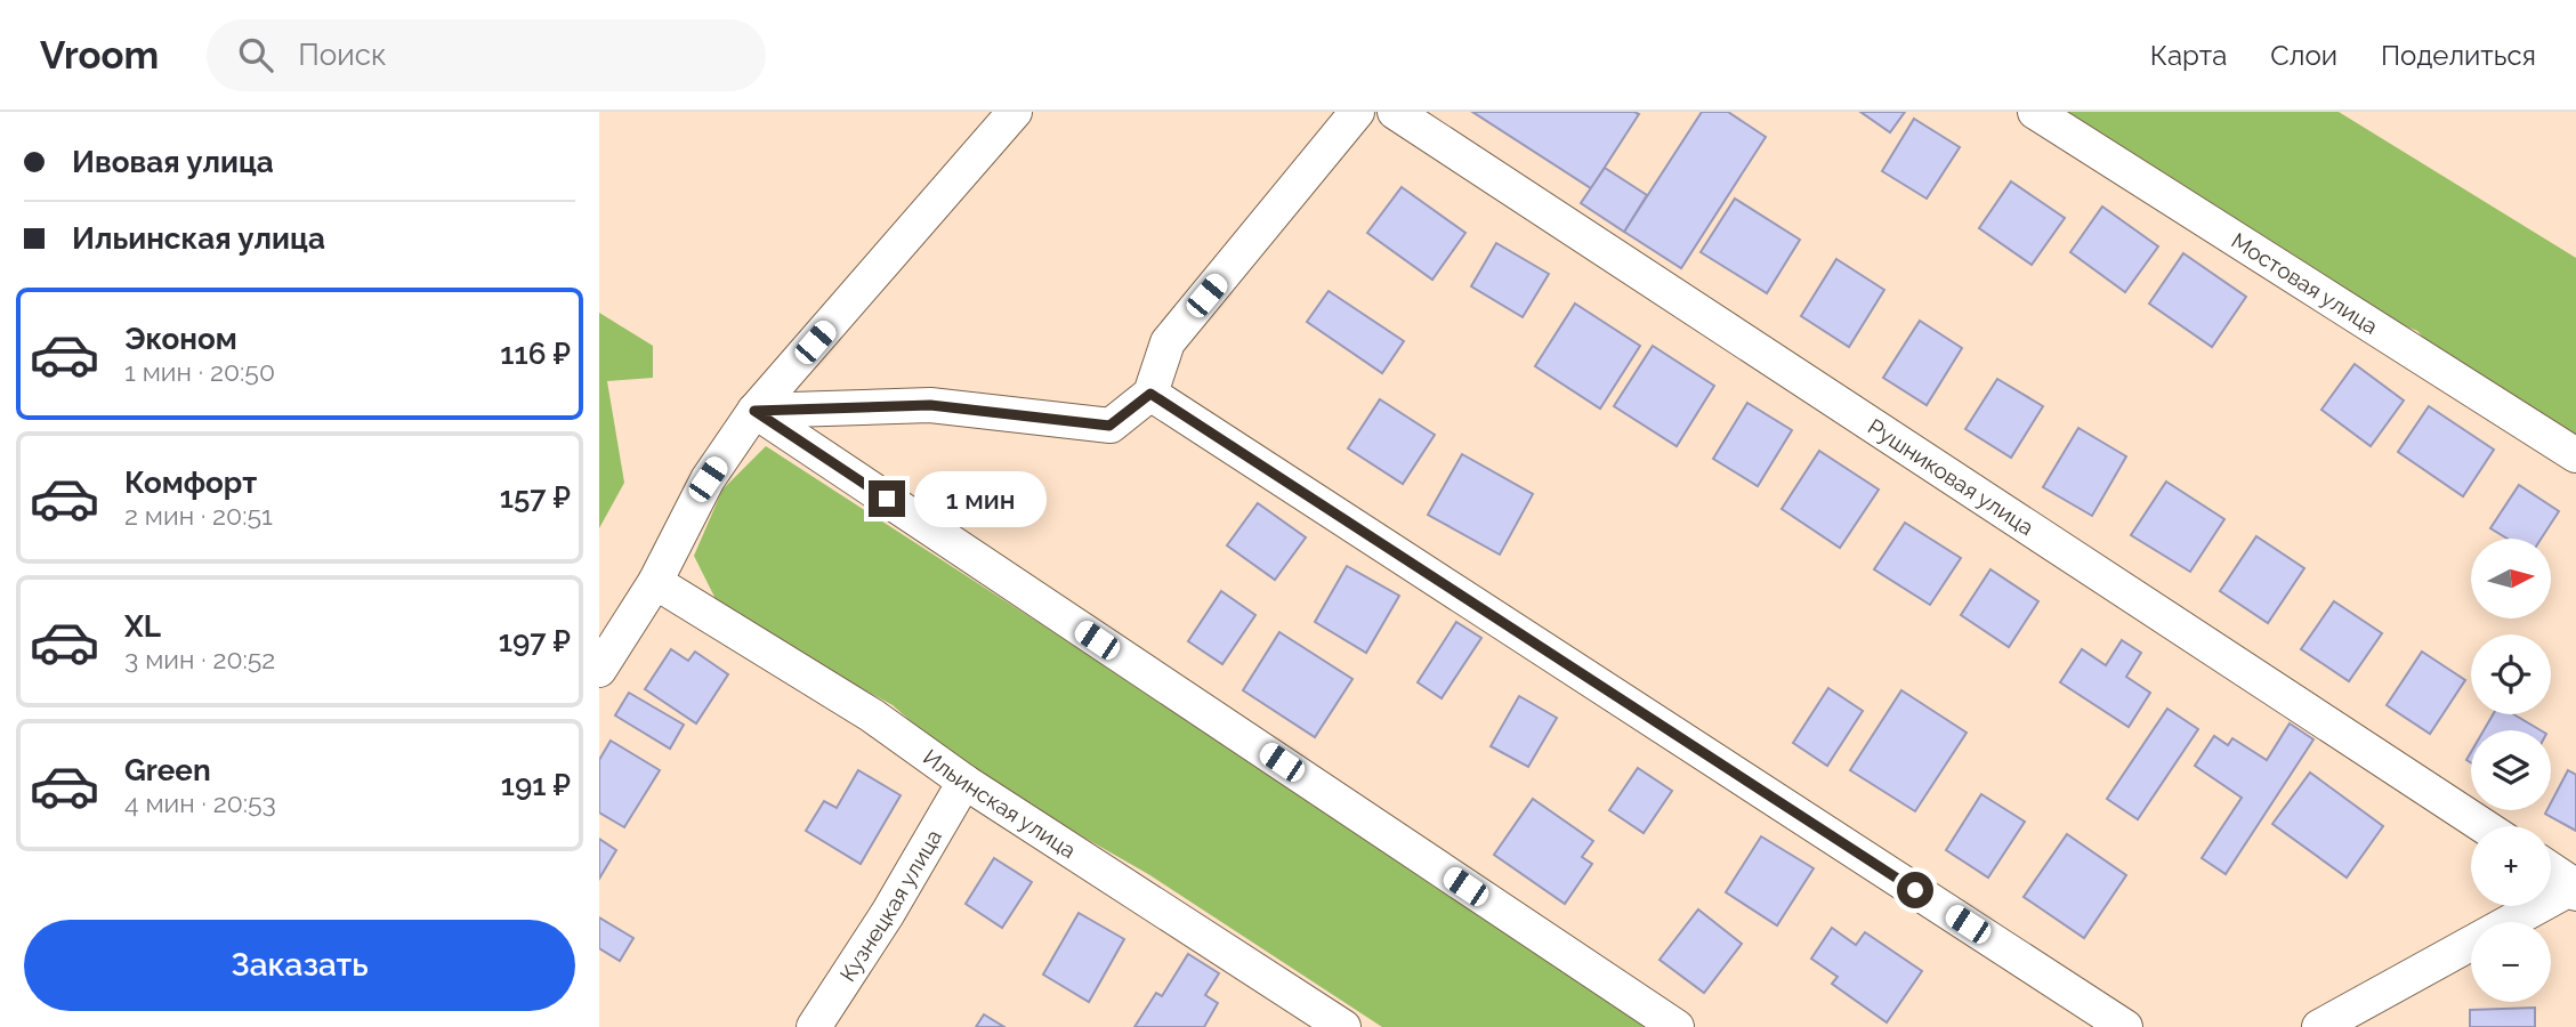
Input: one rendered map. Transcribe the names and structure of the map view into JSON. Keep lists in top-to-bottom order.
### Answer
{
  "streets": {
    "street": [
      "Мостовая улица",
      "Рушниковая улица",
      "Ильинская улица",
      "Кузнецкая улица"
    ]
  },
  "crossings": [
    ["Ильинская улица", "Кузнецкая улица"]
  ],
  "north": "right",
  "page": {
    "header": "Vroom",
    "search": "Поиск",
    "nav": ["Карта", "Слои", "Поделиться"],
    "banner": ["Ивовая улица", "Ильинская улица"],
    "list": [
      {
        "name": "Эконом",
        "note": "1 мин · 20:50",
        "value": "116 ₽"
      },
      {
        "name": "Комфорт",
        "note": "2 мин · 20:51",
        "value": "157 ₽"
      },
      {
        "name": "XL",
        "note": "3 мин · 20:52",
        "value": "197 ₽"
      },
      {
        "name": "Green",
        "note": "4 мин · 20:53",
        "value": "191 ₽"
      }
    ],
    "bubble": "1 мин",
    "map_buttons": ["+", "−"],
    "buttons": "Заказать"
  }
}
